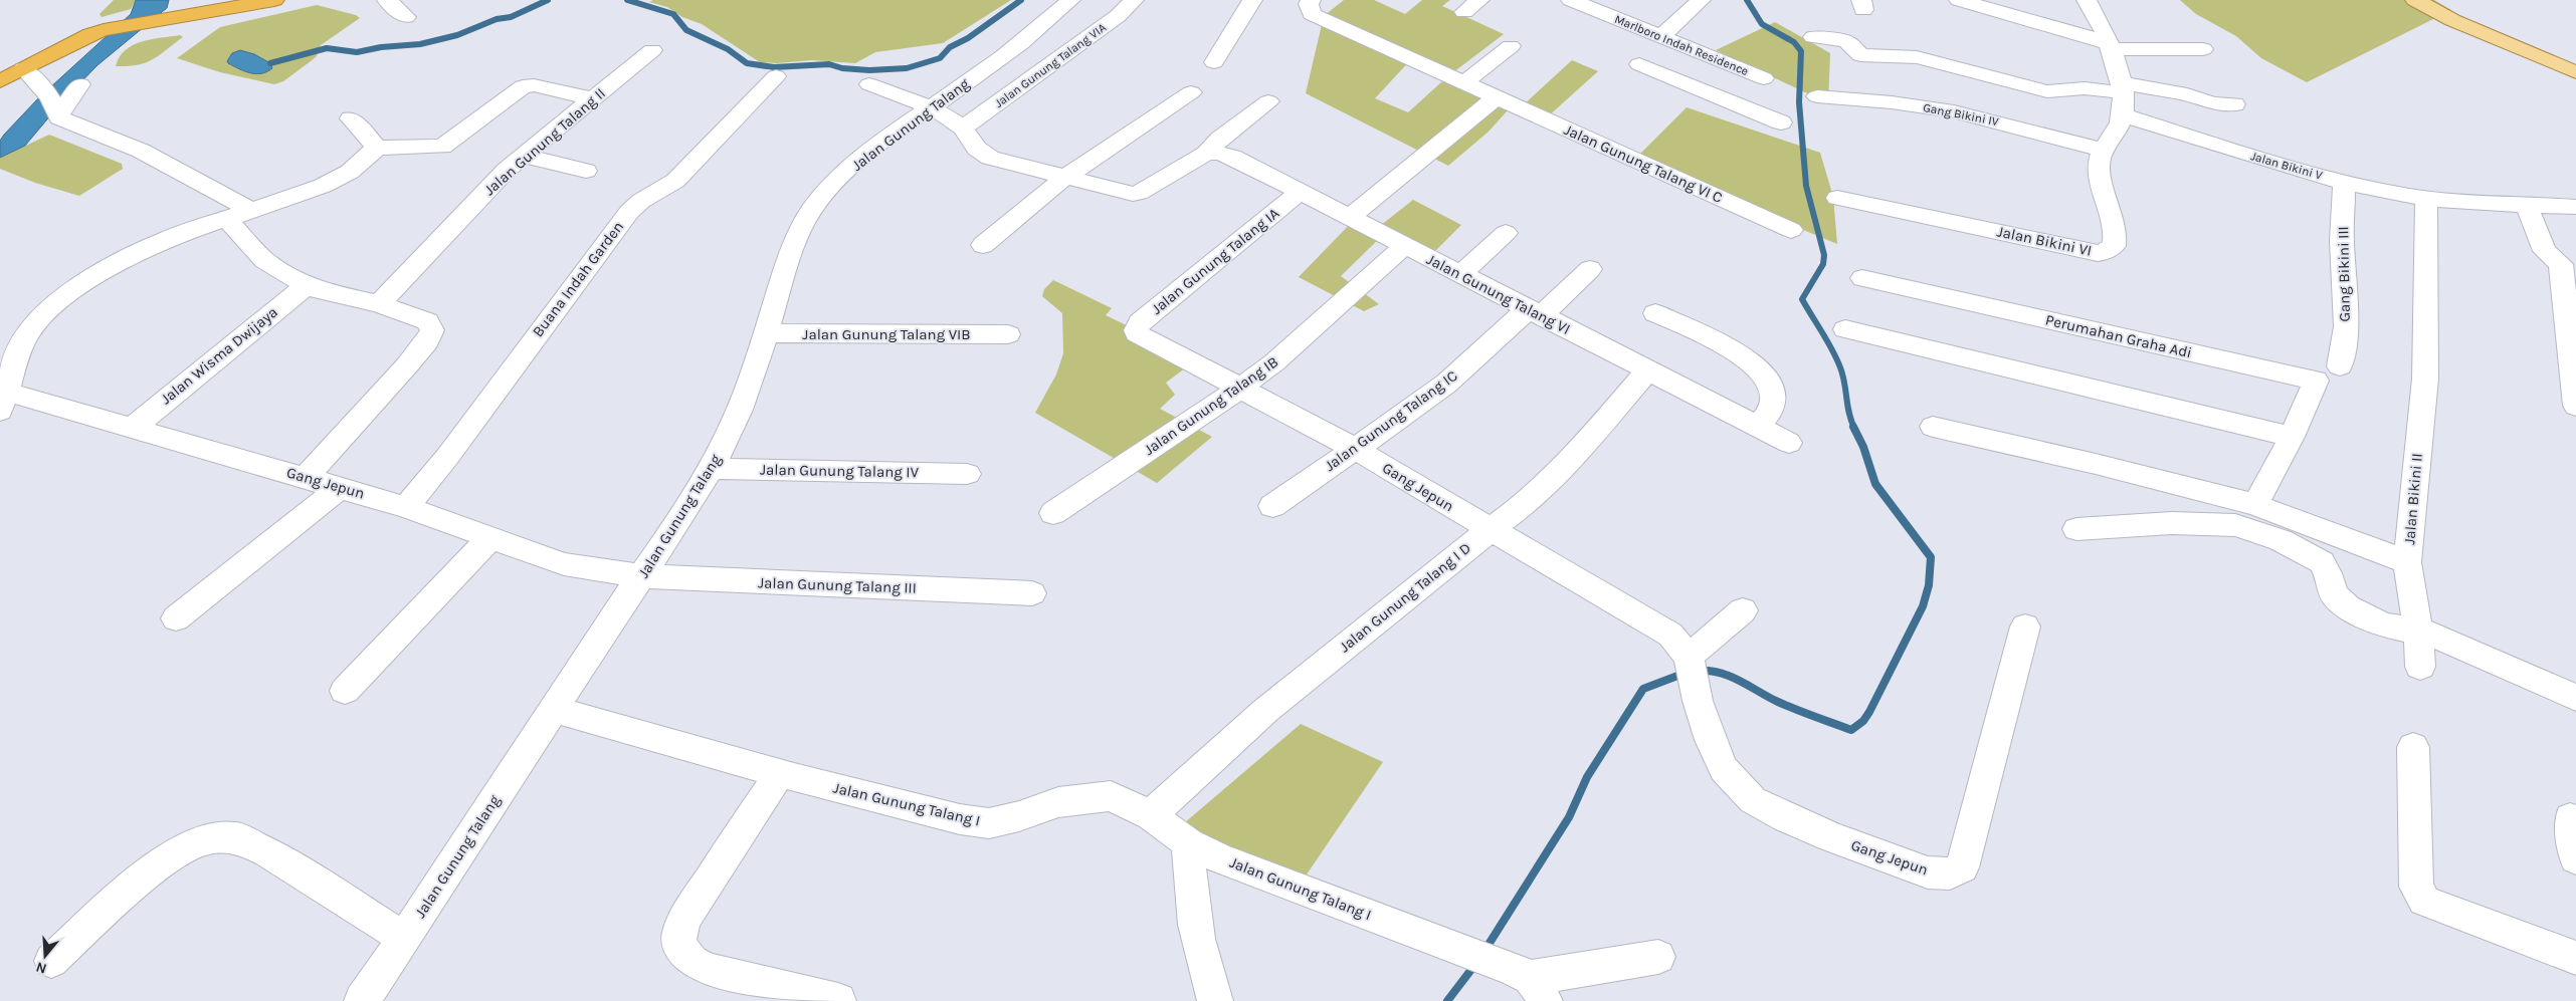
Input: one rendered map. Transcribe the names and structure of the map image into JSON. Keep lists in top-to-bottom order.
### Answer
{
  "streets": {
    "street": [
      "Marlboro Indah Residence",
      "Jalan Gunung Talang VIA",
      "Gang Bikini IV",
      "Jalan Gunung Talang",
      "Jalan Gunung Talang II",
      "Jalan Gunung Talang VI C",
      "Jalan Bikini V",
      "Jalan Bikini VI",
      "Jalan Gunung Talang IA",
      "Gang Bikini III",
      "Buana Indah Garden",
      "Jalan Gunung Talang VI",
      "Jalan Gunung Talang VIB",
      "Perumahan Graha Adi",
      "Jalan Wisma Dwijaya",
      "Jalan Gunung Talang IB",
      "Jalan Gunung Talang IC",
      "Jalan Gunung Talang IV",
      "Gang Jepun",
      "Jalan Bikini II",
      "Jalan Gunung Talang III",
      "Jalan Gunung Talang I D",
      "Jalan Gunung Talang I"
    ]
  },
  "crossings": [
    ["Gang Bikini IV", "Jalan Bikini VI"],
    ["Jalan Gunung Talang", "Jalan Gunung Talang VIB"],
    ["Jalan Gunung Talang", "Jalan Gunung Talang IV"],
    ["Jalan Gunung Talang", "Gang Jepun"],
    ["Jalan Gunung Talang", "Jalan Gunung Talang III"],
    ["Jalan Gunung Talang", "Jalan Gunung Talang I"],
    ["Jalan Bikini V", "Jalan Bikini VI"],
    ["Jalan Bikini V", "Gang Bikini III"],
    ["Jalan Bikini V", "Jalan Bikini II"],
    ["Jalan Gunung Talang IA", "Jalan Gunung Talang VI"],
    ["Jalan Gunung Talang IA", "Gang Jepun"],
    ["Buana Indah Garden", "Gang Jepun"],
    ["Jalan Gunung Talang VI", "Jalan Gunung Talang IB"],
    ["Jalan Gunung Talang VI", "Jalan Gunung Talang IC"],
    ["Jalan Gunung Talang VI", "Jalan Gunung Talang I D"],
    ["Jalan Wisma Dwijaya", "Gang Jepun"],
    ["Jalan Gunung Talang IB", "Gang Jepun"],
    ["Jalan Gunung Talang IC", "Gang Jepun"],
    ["Gang Jepun", "Jalan Gunung Talang III"],
    ["Gang Jepun", "Jalan Gunung Talang I D"],
    ["Jalan Gunung Talang I D", "Jalan Gunung Talang I"]
  ],
  "north": "bottom"
}
